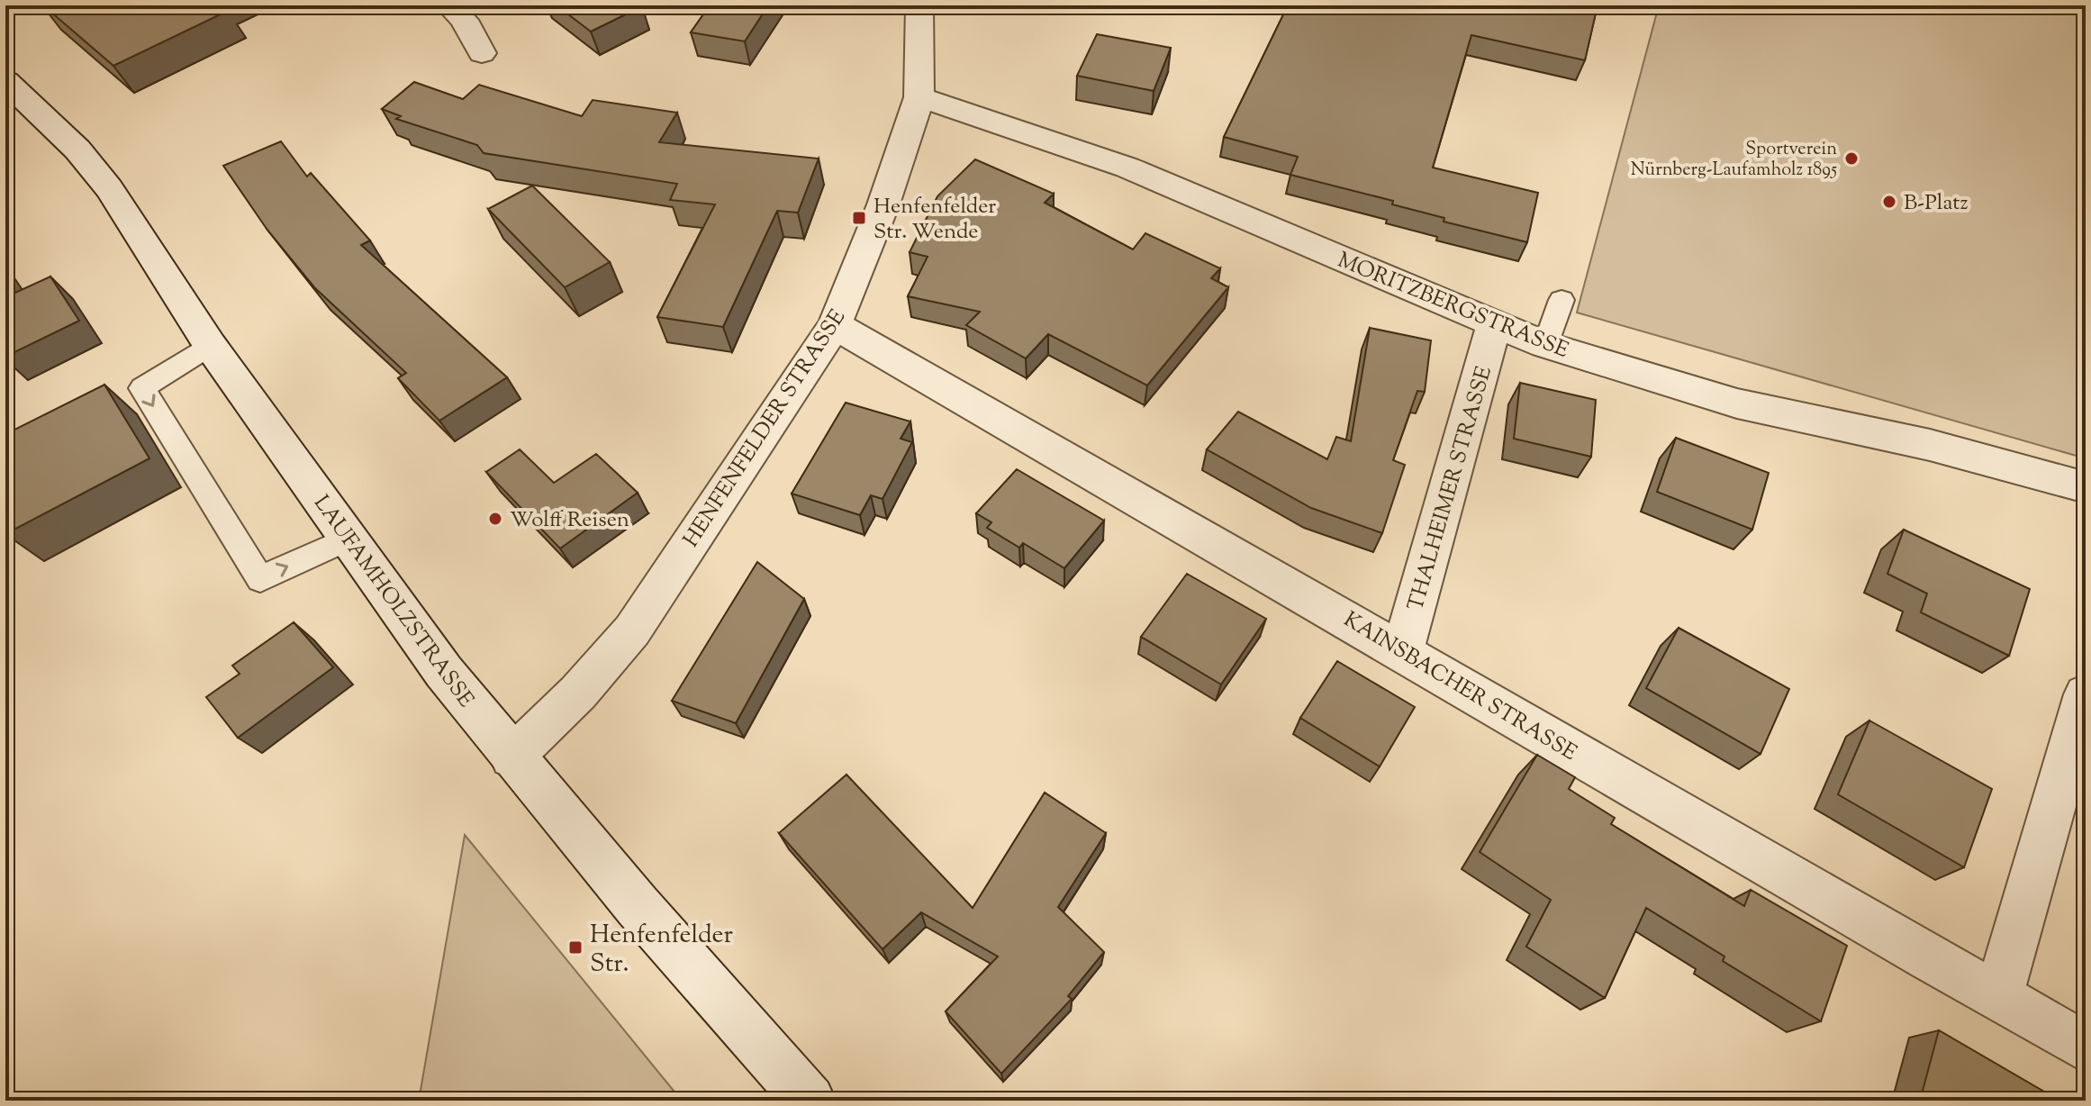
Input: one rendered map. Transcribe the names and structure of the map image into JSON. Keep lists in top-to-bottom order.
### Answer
{
  "streets": {
    "street": [
      "MORITZBERGSTRASSE",
      "HENFENFELDER STRASSE",
      "THALHEIMER STRASSE",
      "LAUFAMHOLZSTRASSE",
      "KAINSBACHER STRASSE"
    ]
  },
  "crossings": [
    ["MORITZBERGSTRASSE", "HENFENFELDER STRASSE"],
    ["MORITZBERGSTRASSE", "THALHEIMER STRASSE"],
    ["HENFENFELDER STRASSE", "LAUFAMHOLZSTRASSE"],
    ["HENFENFELDER STRASSE", "KAINSBACHER STRASSE"],
    ["THALHEIMER STRASSE", "KAINSBACHER STRASSE"]
  ],
  "places": {
    "other": ["Sportverein Nürnberg-Laufamholz 1895", "B-Platz", "Wolff Reisen"],
    "transit": ["Henfenfelder Str. Wende", "Henfenfelder Str."]
  }
}
